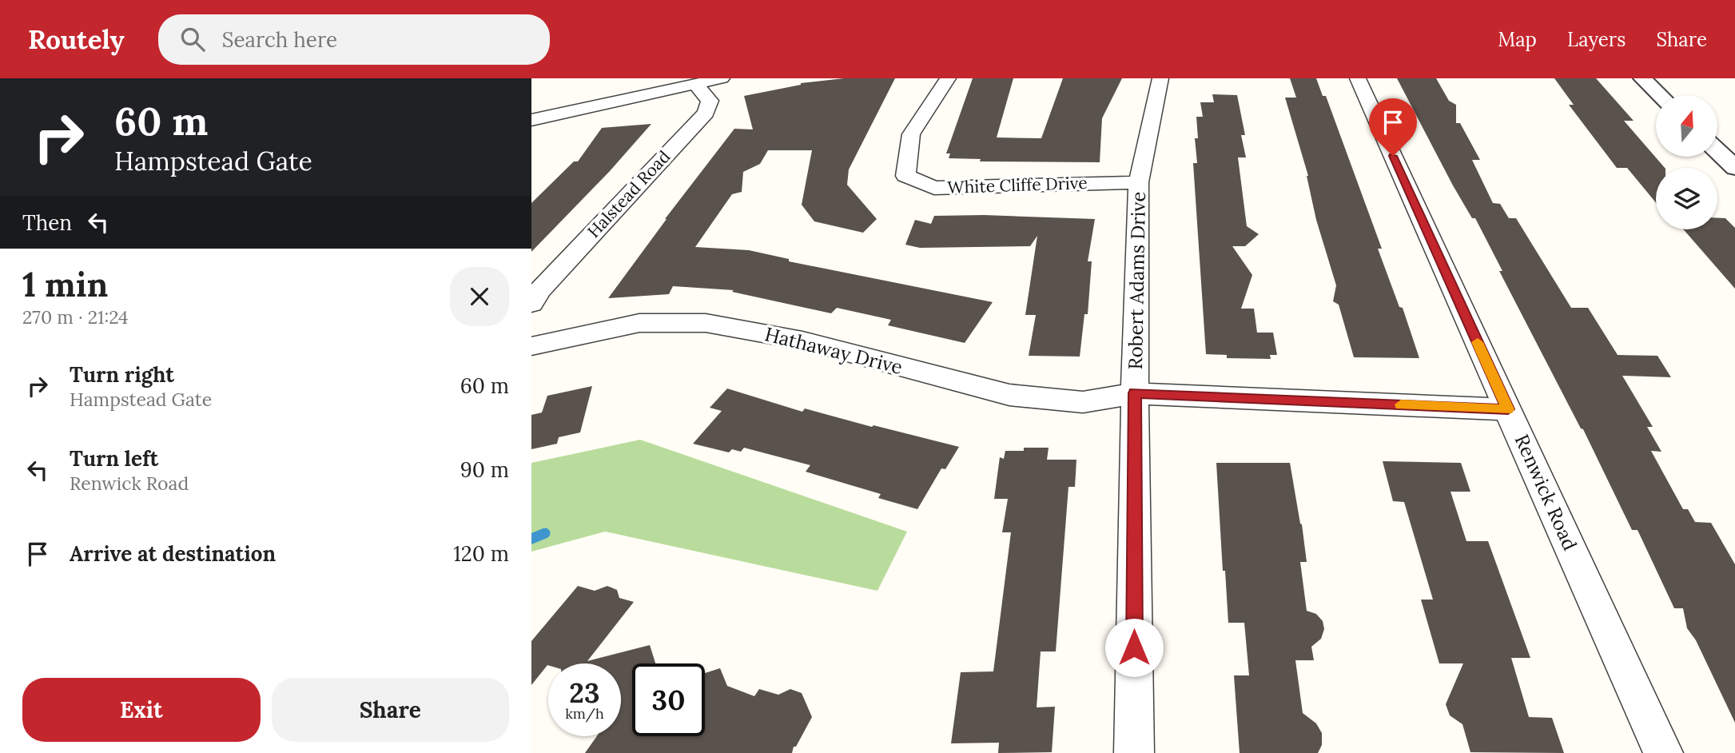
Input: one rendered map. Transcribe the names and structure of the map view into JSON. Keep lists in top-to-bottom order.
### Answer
{
  "streets": {
    "street": [
      "White Cliffe Drive",
      "Halstead Road",
      "Robert Adams Drive",
      "Hathaway Drive",
      "Renwick Road"
    ]
  },
  "crossings": [
    ["White Cliffe Drive", "Robert Adams Drive"],
    ["Robert Adams Drive", "Hathaway Drive"],
    ["Hathaway Drive", "Renwick Road"]
  ],
  "north": "top",
  "page": {
    "header": "Routely",
    "search": "Search here",
    "nav": ["Map", "Layers", "Share"],
    "turn": ["60 m", "Hampstead Gate"],
    "then": "Then",
    "heading": ["1 min", "270 m · 21:24"],
    "list": [
      {
        "name": "Turn right",
        "note": "Hampstead Gate",
        "value": "60 m"
      },
      {
        "name": "Turn left",
        "note": "Renwick Road",
        "value": "90 m"
      },
      {
        "name": "Arrive at destination",
        "value": "120 m"
      }
    ],
    "speed": "23 km/h",
    "limit": "30",
    "buttons": ["Exit", "Share"]
  }
}
